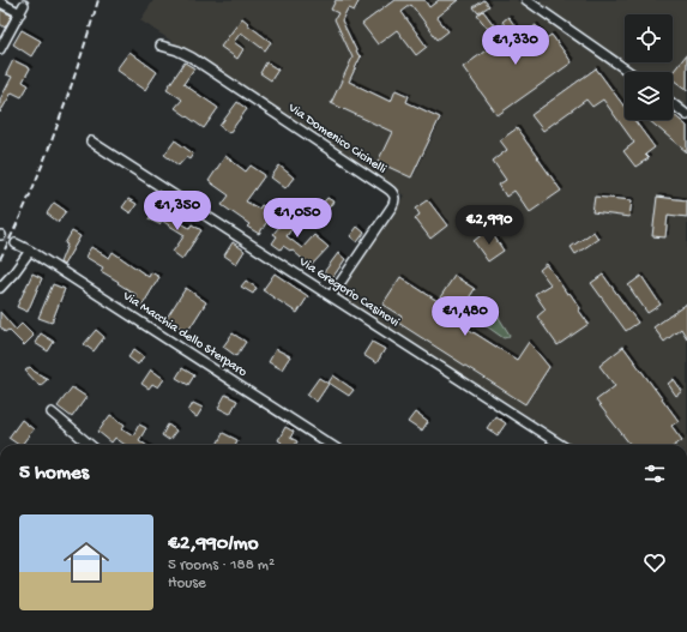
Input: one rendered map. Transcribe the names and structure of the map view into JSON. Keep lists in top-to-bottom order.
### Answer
{
  "streets": {
    "street": ["Via Domenico Cicinelli", "Via Gregorio Casinovi", "Via Macchia dello Sterparo"]
  },
  "crossings": [
    ["Via Domenico Cicinelli", "Via Gregorio Casinovi"]
  ],
  "page": {
    "price": [
      "€1,330",
      "€1,350",
      "€1,050",
      "€2,990",
      "€1,480"
    ],
    "heading": "5 homes",
    "list": [
      {
        "name": "€2,990/mo",
        "note": "5 rooms · 188 m² · House"
      }
    ]
  }
}
